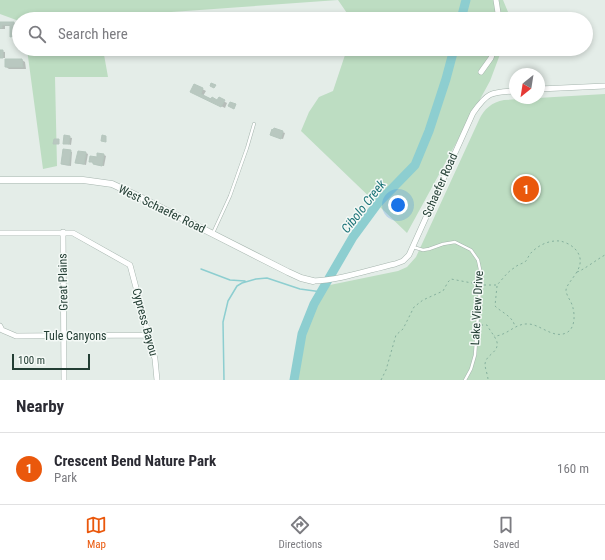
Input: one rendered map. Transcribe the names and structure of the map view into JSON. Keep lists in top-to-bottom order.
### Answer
{
  "streets": {
    "street": [
      "Schaefer Road",
      "West Schaefer Road",
      "Great Plains",
      "Cypress Bayou",
      "Tule Canyons"
    ],
    "lane": ["Lake View Drive"]
  },
  "crossings": [
    ["Schaefer Road", "West Schaefer Road"],
    ["Schaefer Road", "Lake View Drive"],
    ["Great Plains", "Cypress Bayou"],
    ["Great Plains", "Tule Canyons"],
    ["Cypress Bayou", "Tule Canyons"]
  ],
  "water": ["Cibolo Creek"],
  "scale_bar": "100 m",
  "north": "bottom left",
  "page": {
    "search": "Search here",
    "pins": "1",
    "scale": "100 m",
    "heading": "Nearby",
    "list": [
      {
        "mark": "1",
        "name": "Crescent Bend Nature Park",
        "note": "Park",
        "value": "160 m"
      }
    ],
    "nav": ["Map", "Directions", "Saved"]
  }
}
